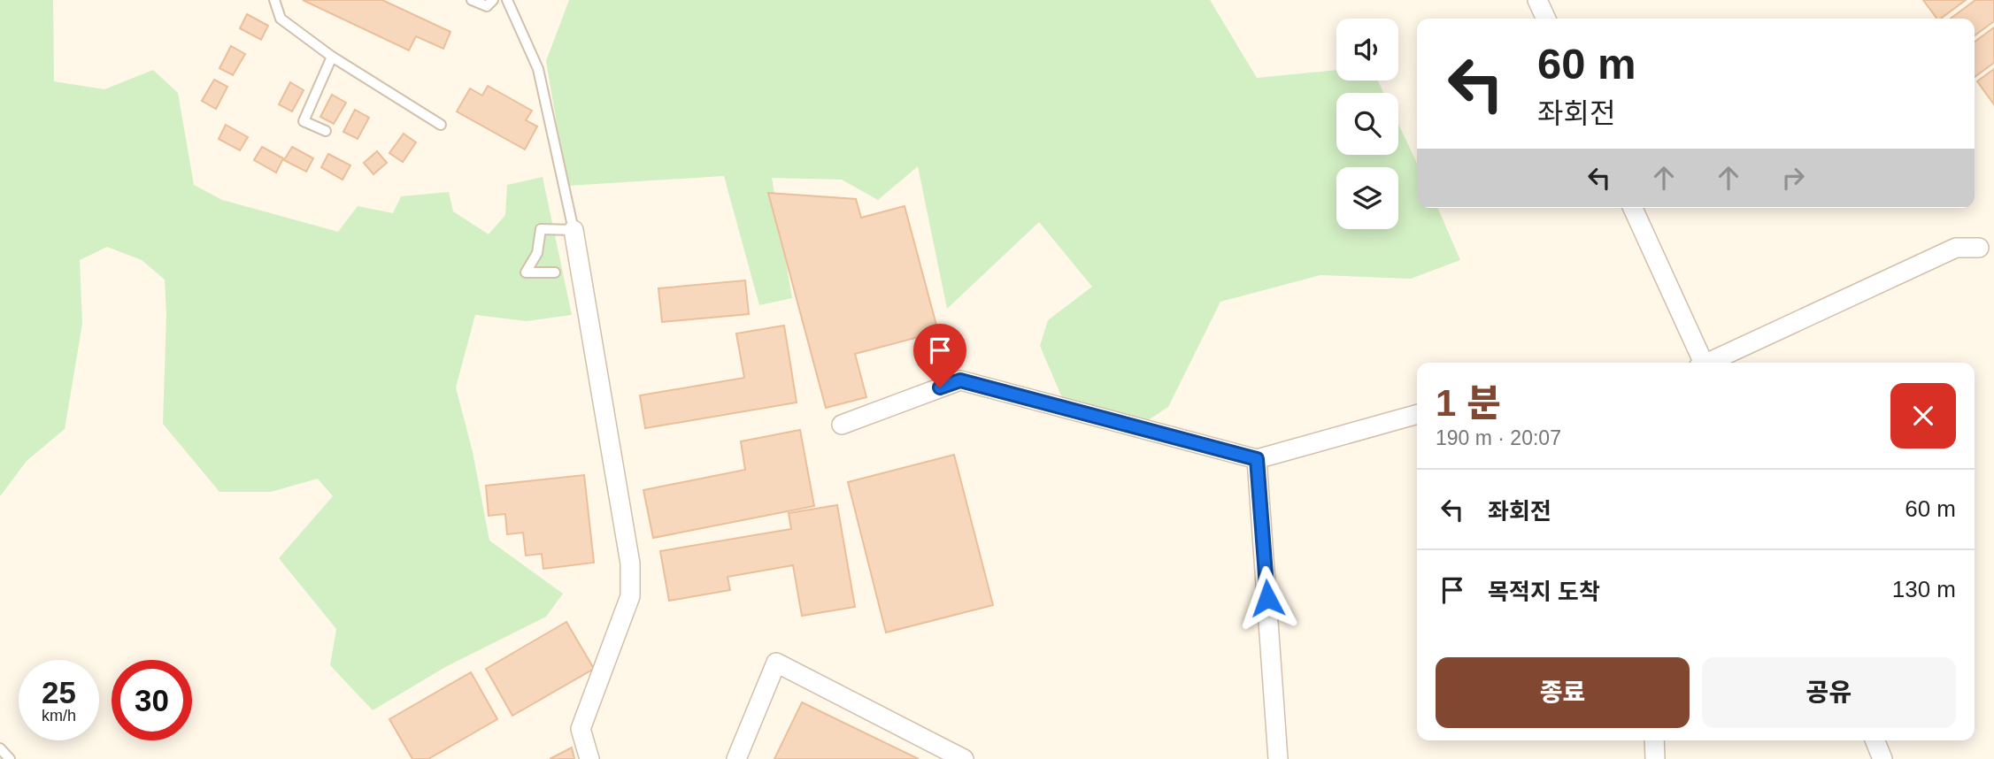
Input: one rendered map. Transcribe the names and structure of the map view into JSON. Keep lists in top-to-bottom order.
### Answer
{
  "page": {
    "turn": ["60 m", "좌회전"],
    "heading": ["1 분", "190 m · 20:07"],
    "list": [
      {
        "name": "좌회전",
        "value": "60 m"
      },
      {
        "name": "목적지 도착",
        "value": "130 m"
      }
    ],
    "buttons": ["종료", "공유"],
    "speed": "25 km/h",
    "limit": "30"
  }
}
